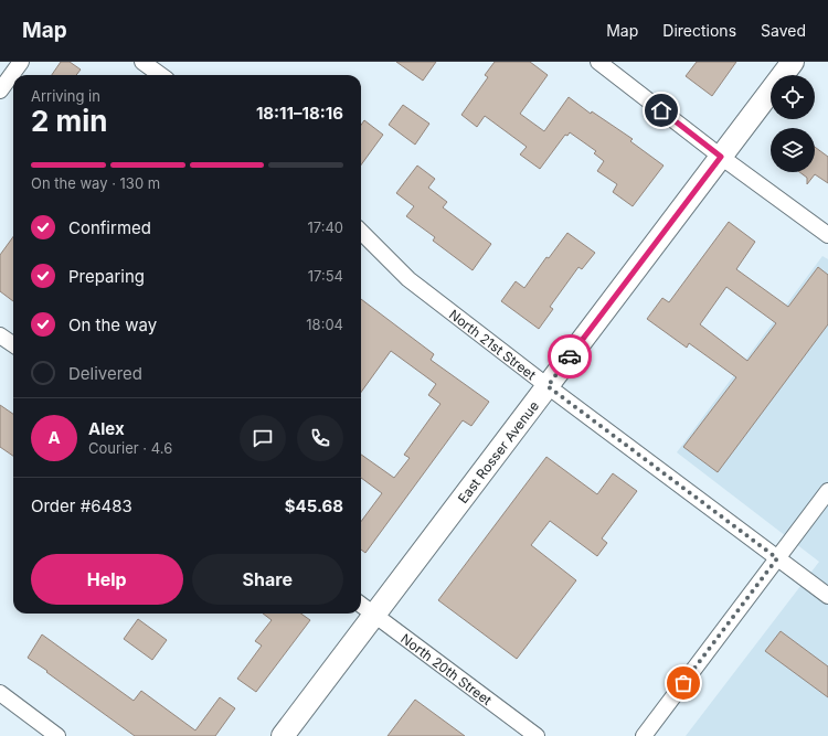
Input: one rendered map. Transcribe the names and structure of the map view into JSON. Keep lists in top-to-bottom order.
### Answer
{
  "streets": {
    "street": ["North 21st Street", "East Rosser Avenue", "North 20th Street"]
  },
  "crossings": [
    ["North 21st Street", "East Rosser Avenue"],
    ["East Rosser Avenue", "North 20th Street"]
  ],
  "page": {
    "header": "Map",
    "nav": ["Map", "Directions", "Saved"],
    "heading": ["2 min", "Arriving in", "18:11–18:16"],
    "panel": [
      "Alex",
      "Courier · 4.6",
      "Order #6483",
      "$45.68"
    ],
    "bar": "On the way · 130 m",
    "list": [
      ["Confirmed", "17:40"],
      ["Preparing", "17:54"],
      ["On the way", "18:04"],
      "Delivered"
    ],
    "round": "A",
    "buttons": ["Help", "Share"]
  }
}
